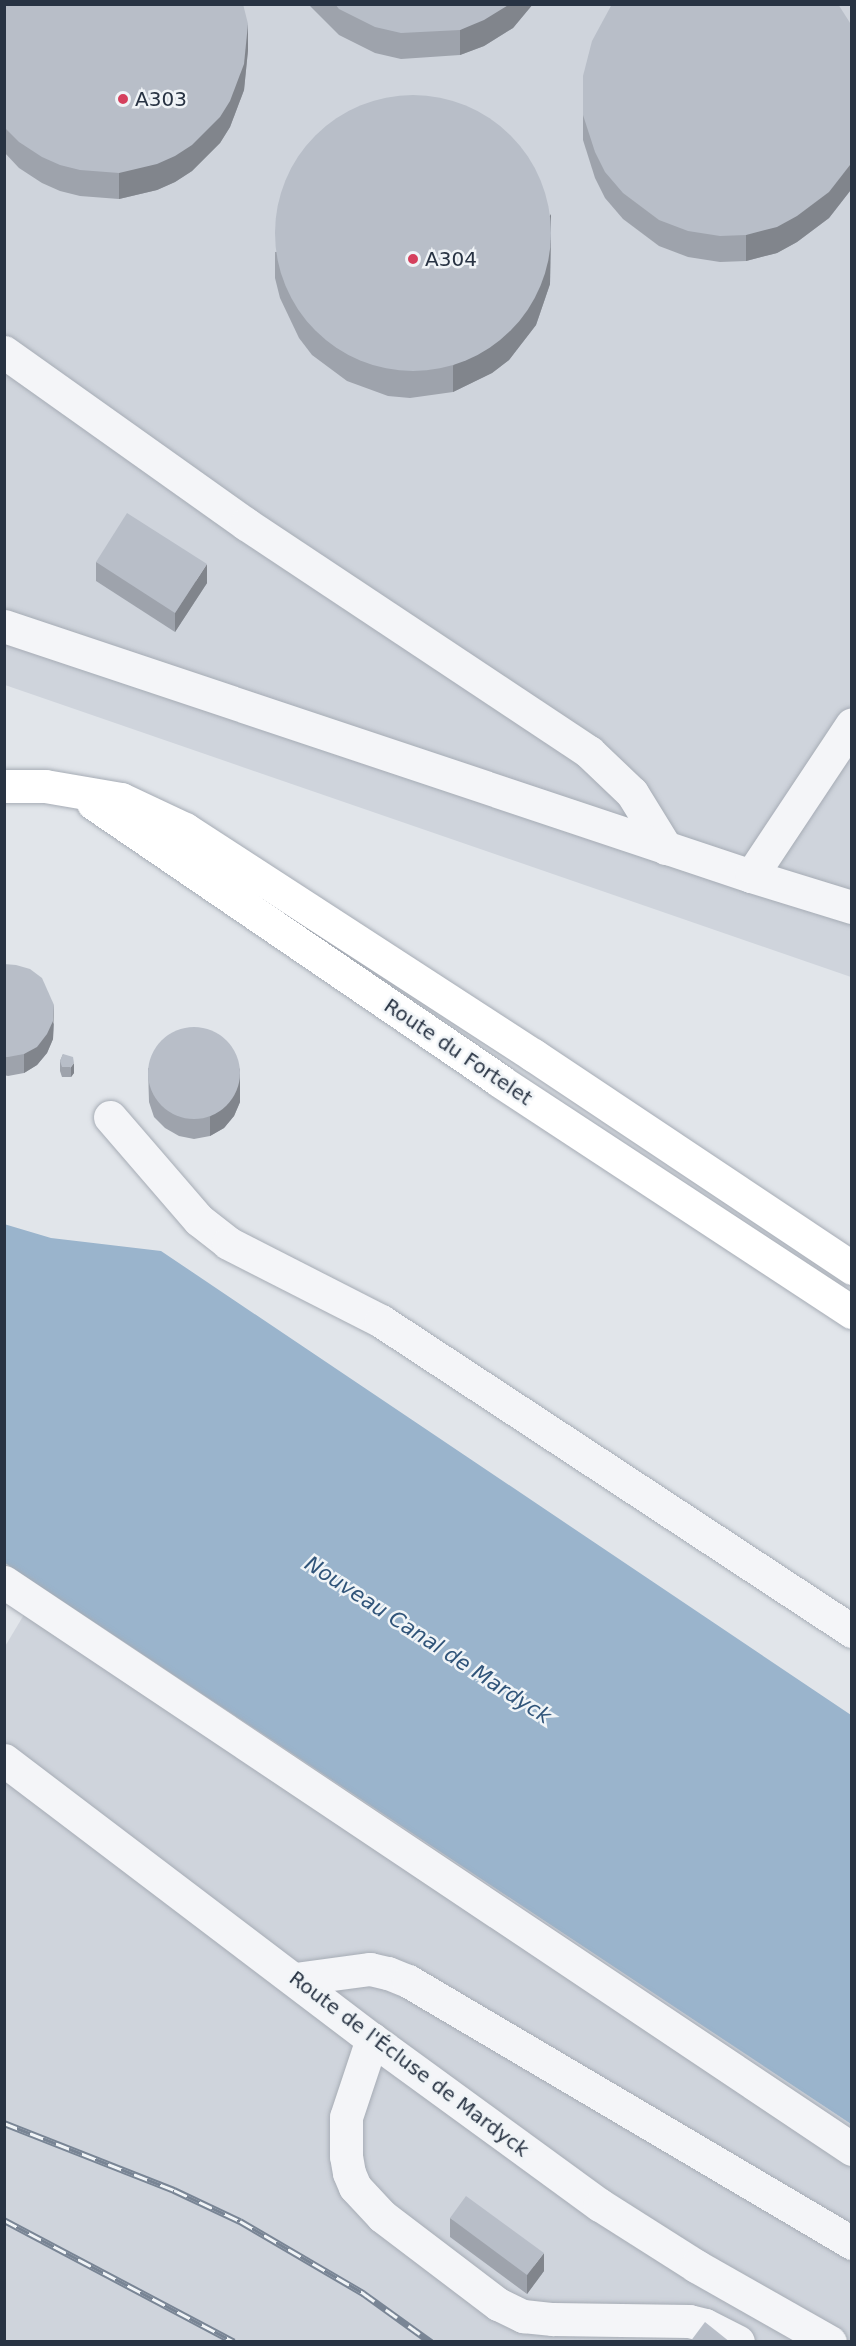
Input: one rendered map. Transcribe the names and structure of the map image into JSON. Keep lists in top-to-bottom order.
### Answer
{
  "streets": {
    "main road": ["Route du Fortelet"],
    "street": ["Route de l'Écluse de Mardyck"]
  },
  "water": ["Nouveau Canal de Mardyck"],
  "places": ["A303", "A304"]
}
